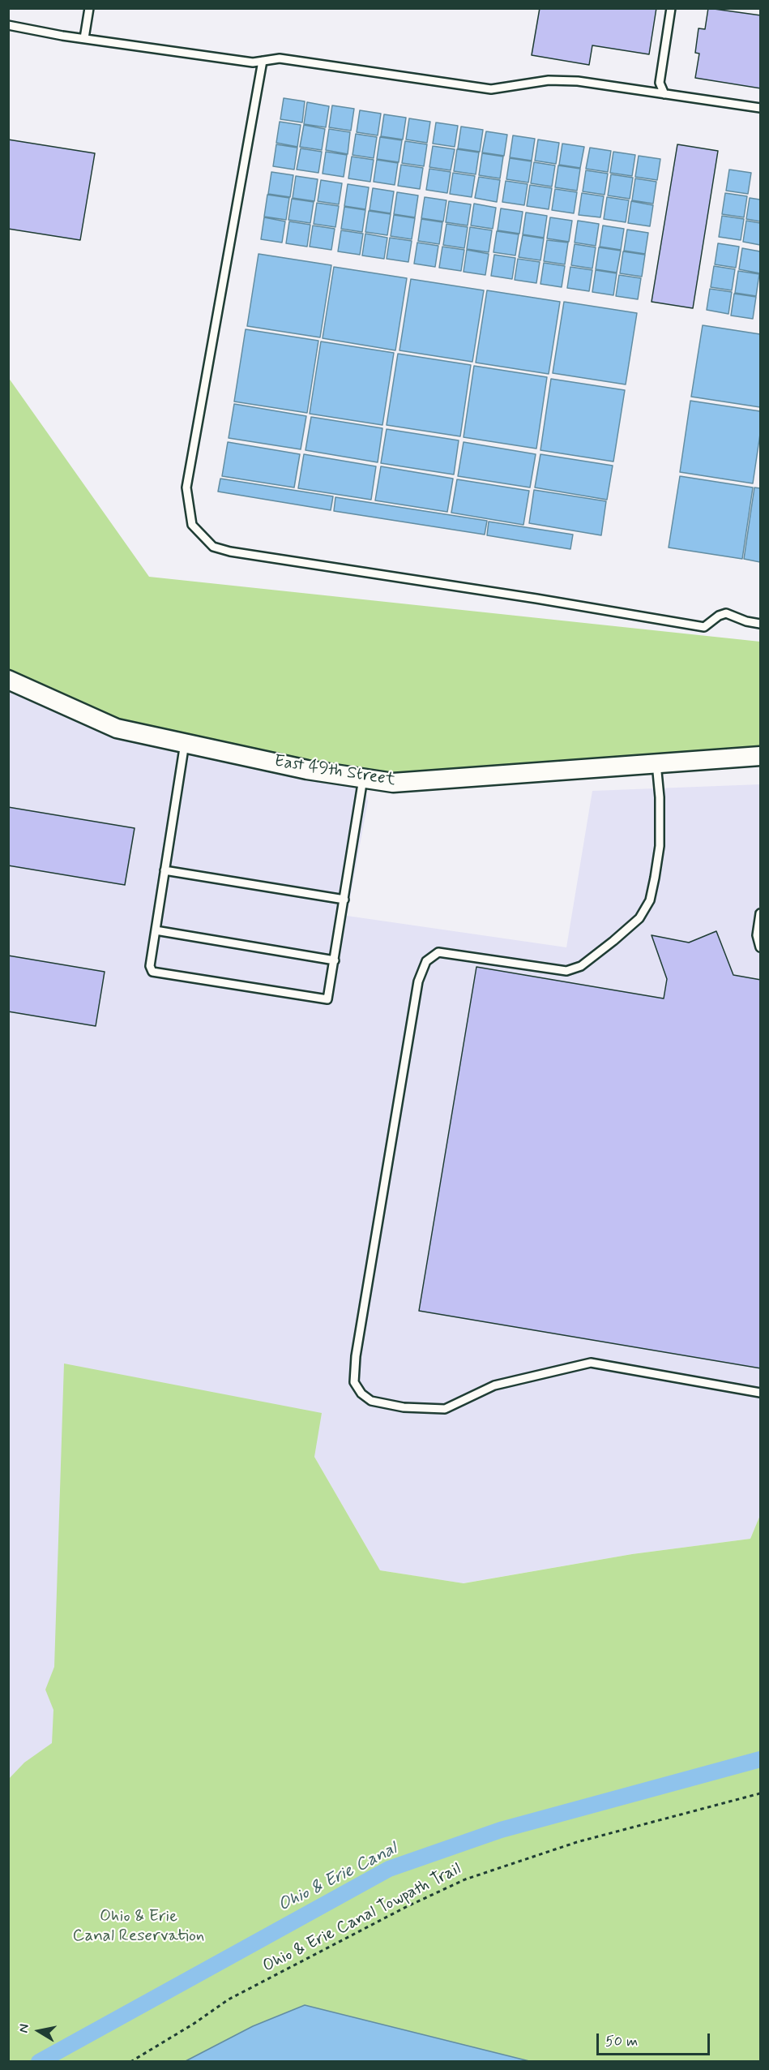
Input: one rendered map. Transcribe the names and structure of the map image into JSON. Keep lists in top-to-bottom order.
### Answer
{
  "streets": {
    "street": ["East 49th Street"],
    "path": ["Ohio & Erie Canal Towpath Trail"]
  },
  "water": ["Ohio & Erie Canal"],
  "parks": ["Ohio & Erie Canal Reservation"],
  "scale_bar": "50 m",
  "north": "left"
}
